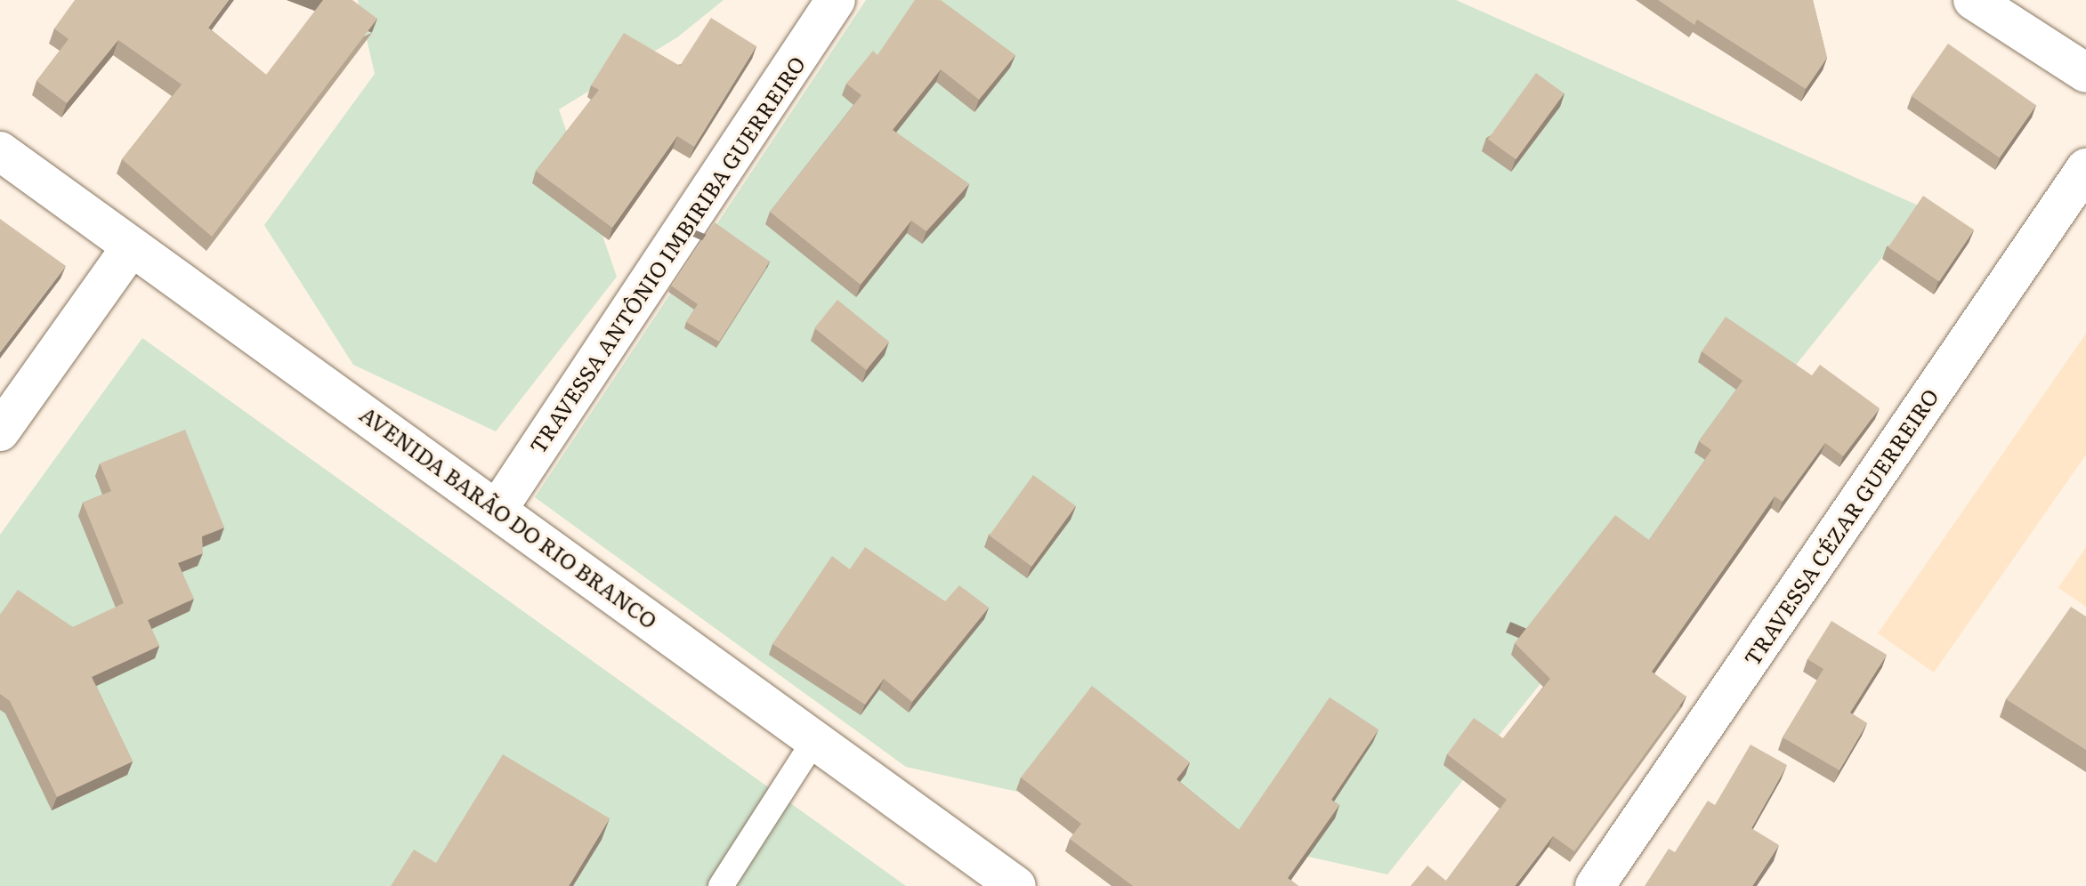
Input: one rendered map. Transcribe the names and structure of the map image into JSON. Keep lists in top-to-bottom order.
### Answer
{
  "streets": {
    "street": ["TRAVESSA ANTÔNIO IMBIRIBA GUERREIRO", "AVENIDA BARÃO DO RIO BRANCO", "TRAVESSA CÉZAR GUERREIRO"]
  },
  "crossings": [
    ["TRAVESSA ANTÔNIO IMBIRIBA GUERREIRO", "AVENIDA BARÃO DO RIO BRANCO"]
  ]
}
